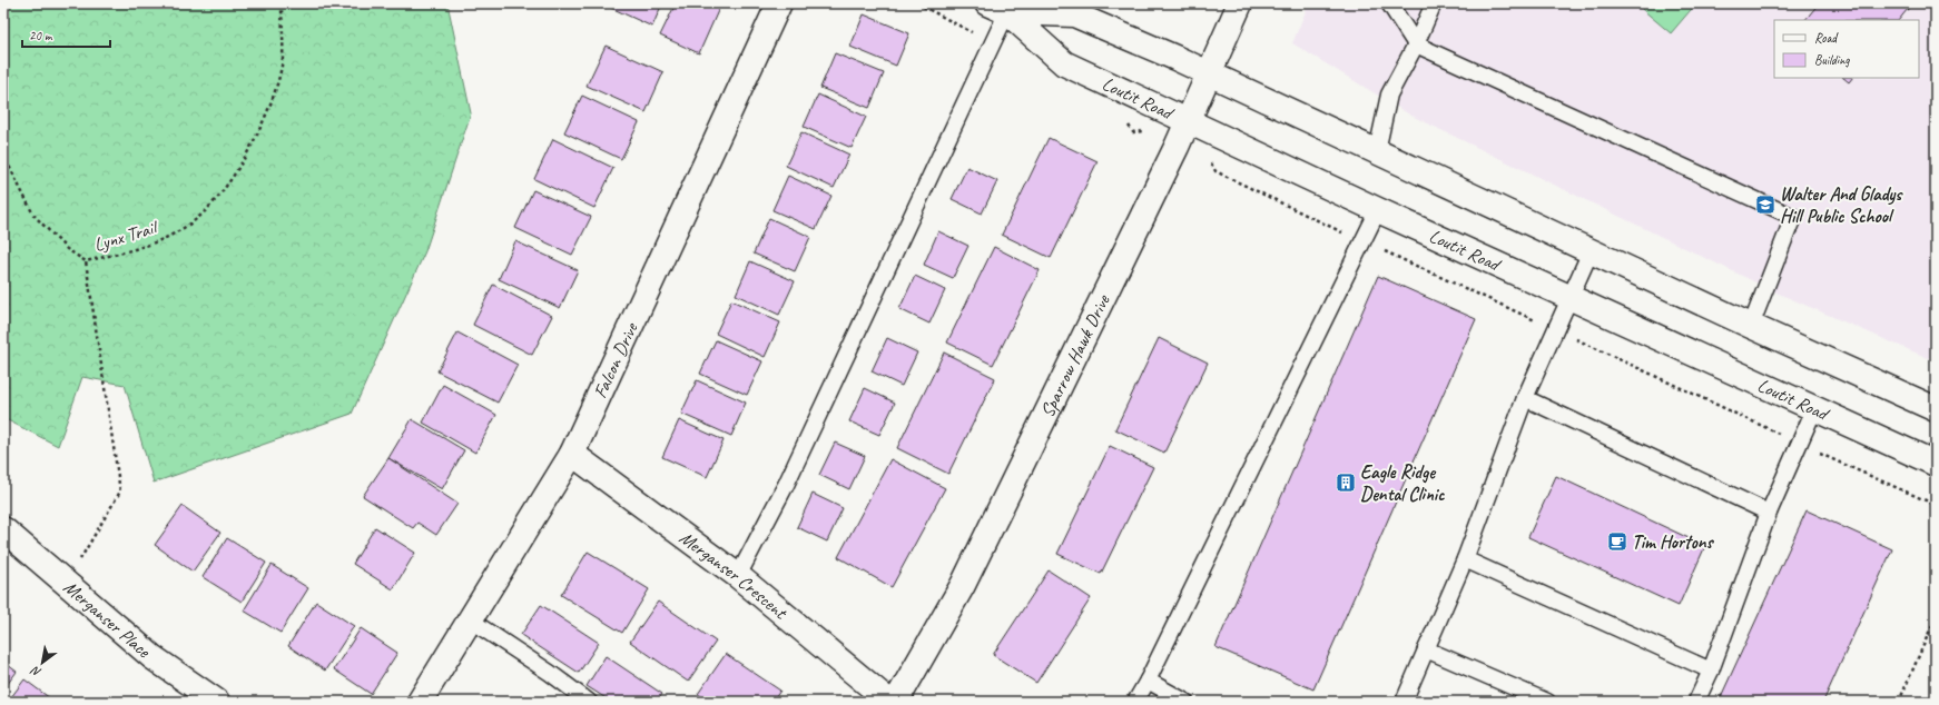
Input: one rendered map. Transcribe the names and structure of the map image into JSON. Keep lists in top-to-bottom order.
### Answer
{
  "streets": {
    "street": [
      "Loutit Road",
      "Sparrow Hawk Drive",
      "Falcon Drive",
      "Merganser Crescent",
      "Merganser Place"
    ],
    "path": ["Lynx Trail"]
  },
  "crossings": [
    ["Loutit Road", "Sparrow Hawk Drive"],
    ["Falcon Drive", "Merganser Crescent"]
  ],
  "places": {
    "school or university": ["Walter And Gladys Hill Public School"],
    "building": ["Eagle Ridge Dental Clinic"],
    "cafe": ["Tim Hortons"]
  },
  "legend": ["Road", "Building"],
  "scale_bar": "20 m",
  "north": "bottom left"
}
